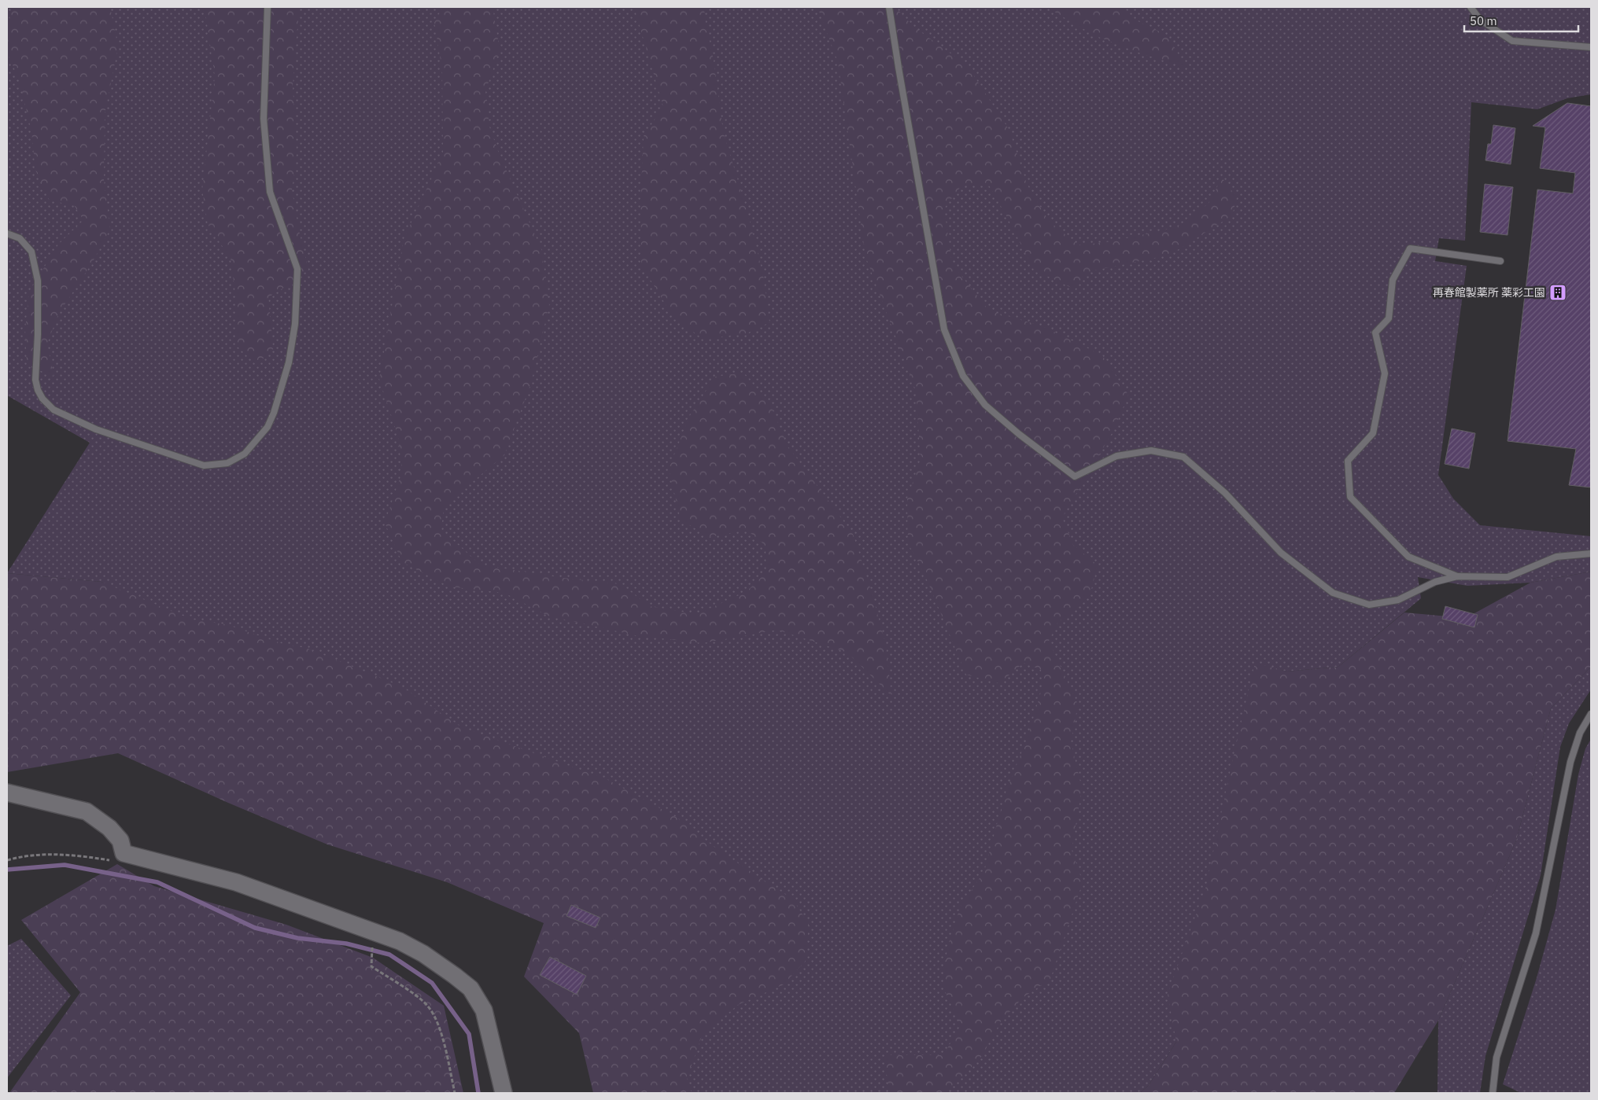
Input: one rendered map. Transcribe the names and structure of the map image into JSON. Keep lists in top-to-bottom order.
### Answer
{
  "places": {
    "building": ["再春館製薬所 薬彩工園"]
  },
  "scale_bar": "50 m"
}
